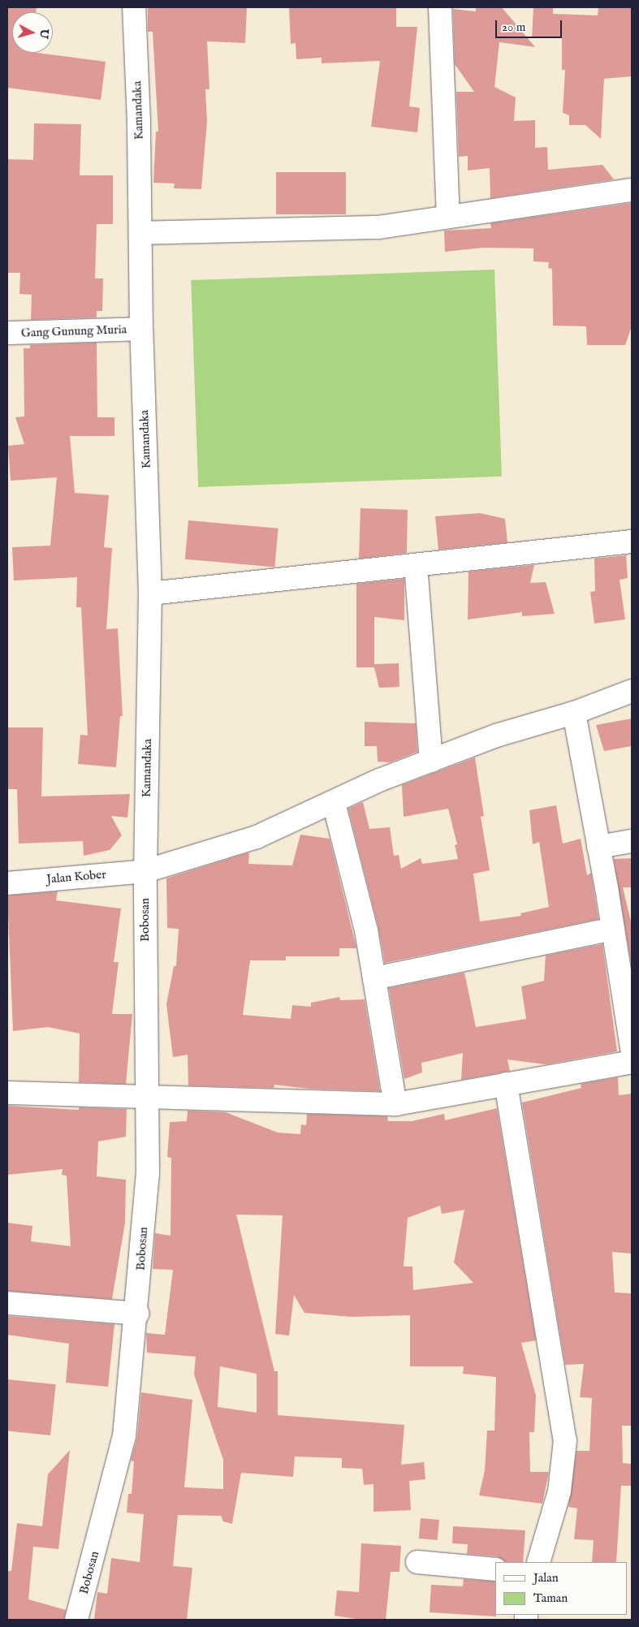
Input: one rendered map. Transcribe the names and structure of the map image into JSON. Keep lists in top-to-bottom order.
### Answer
{
  "streets": {
    "street": [
      "Kamandaka",
      "Gang Gunung Muria",
      "Jalan Kober",
      "Bobosan"
    ]
  },
  "crossings": [
    ["Kamandaka", "Gang Gunung Muria"],
    ["Kamandaka", "Jalan Kober"],
    ["Kamandaka", "Bobosan"],
    ["Jalan Kober", "Bobosan"]
  ],
  "legend": ["Jalan", "Taman"],
  "scale_bar": "20 m",
  "north": "right"
}
